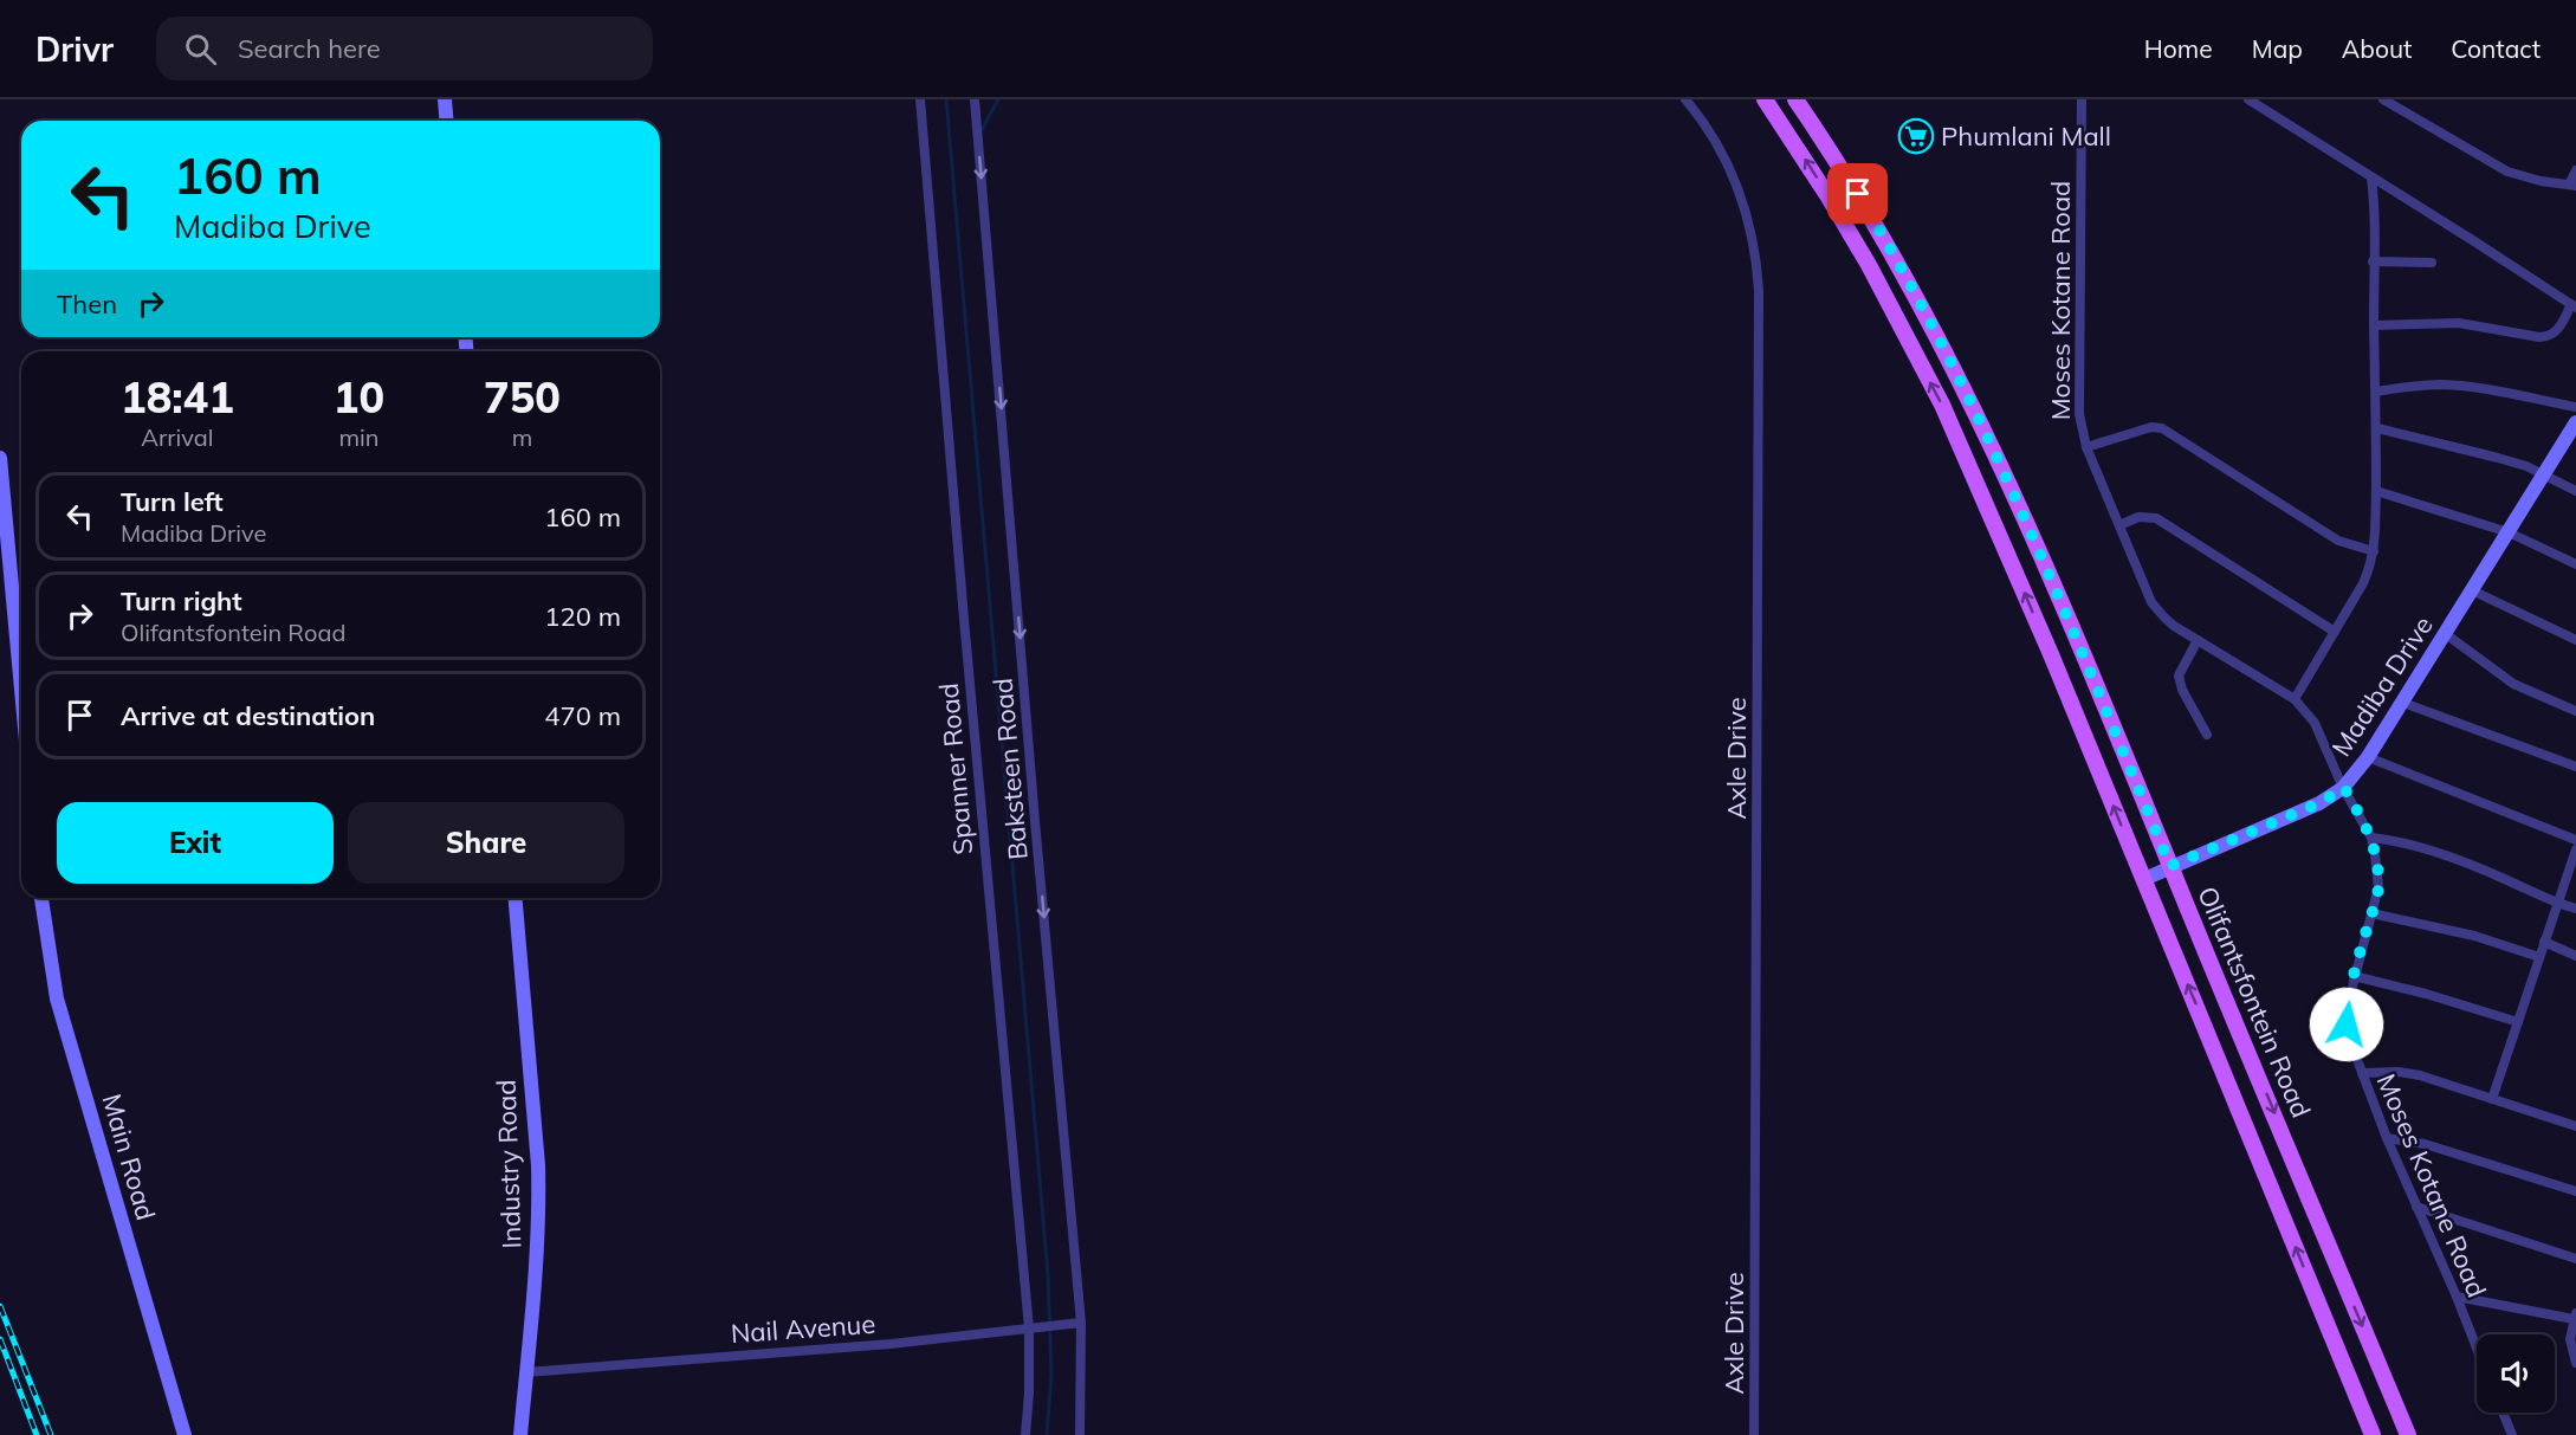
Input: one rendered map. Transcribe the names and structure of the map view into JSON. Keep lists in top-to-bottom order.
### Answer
{
  "streets": {
    "main road": ["Olifantsfontein Road"],
    "street": [
      "Moses Kotane Road",
      "Madiba Drive",
      "Axle Drive",
      "Spanner Road",
      "Baksteen Road",
      "Main Road",
      "Industry Road",
      "Nail Avenue"
    ]
  },
  "crossings": [
    ["Moses Kotane Road", "Madiba Drive"],
    ["Madiba Drive", "Olifantsfontein Road"],
    ["Spanner Road", "Nail Avenue"],
    ["Baksteen Road", "Nail Avenue"],
    ["Industry Road", "Nail Avenue"]
  ],
  "one_way": ["Baksteen Road"],
  "places": {
    "supermarket": ["Phumlani Mall"]
  },
  "page": {
    "header": "Drivr",
    "search": "Search here",
    "nav": [
      "Home",
      "Map",
      "About",
      "Contact"
    ],
    "turn": ["160 m", "Madiba Drive"],
    "then": "Then",
    "eta": [
      "18:41",
      "Arrival",
      "10",
      "min",
      "750",
      "m"
    ],
    "list": [
      {
        "name": "Turn left",
        "note": "Madiba Drive",
        "value": "160 m"
      },
      {
        "name": "Turn right",
        "note": "Olifantsfontein Road",
        "value": "120 m"
      },
      {
        "name": "Arrive at destination",
        "value": "470 m"
      }
    ],
    "buttons": ["Exit", "Share"]
  }
}
